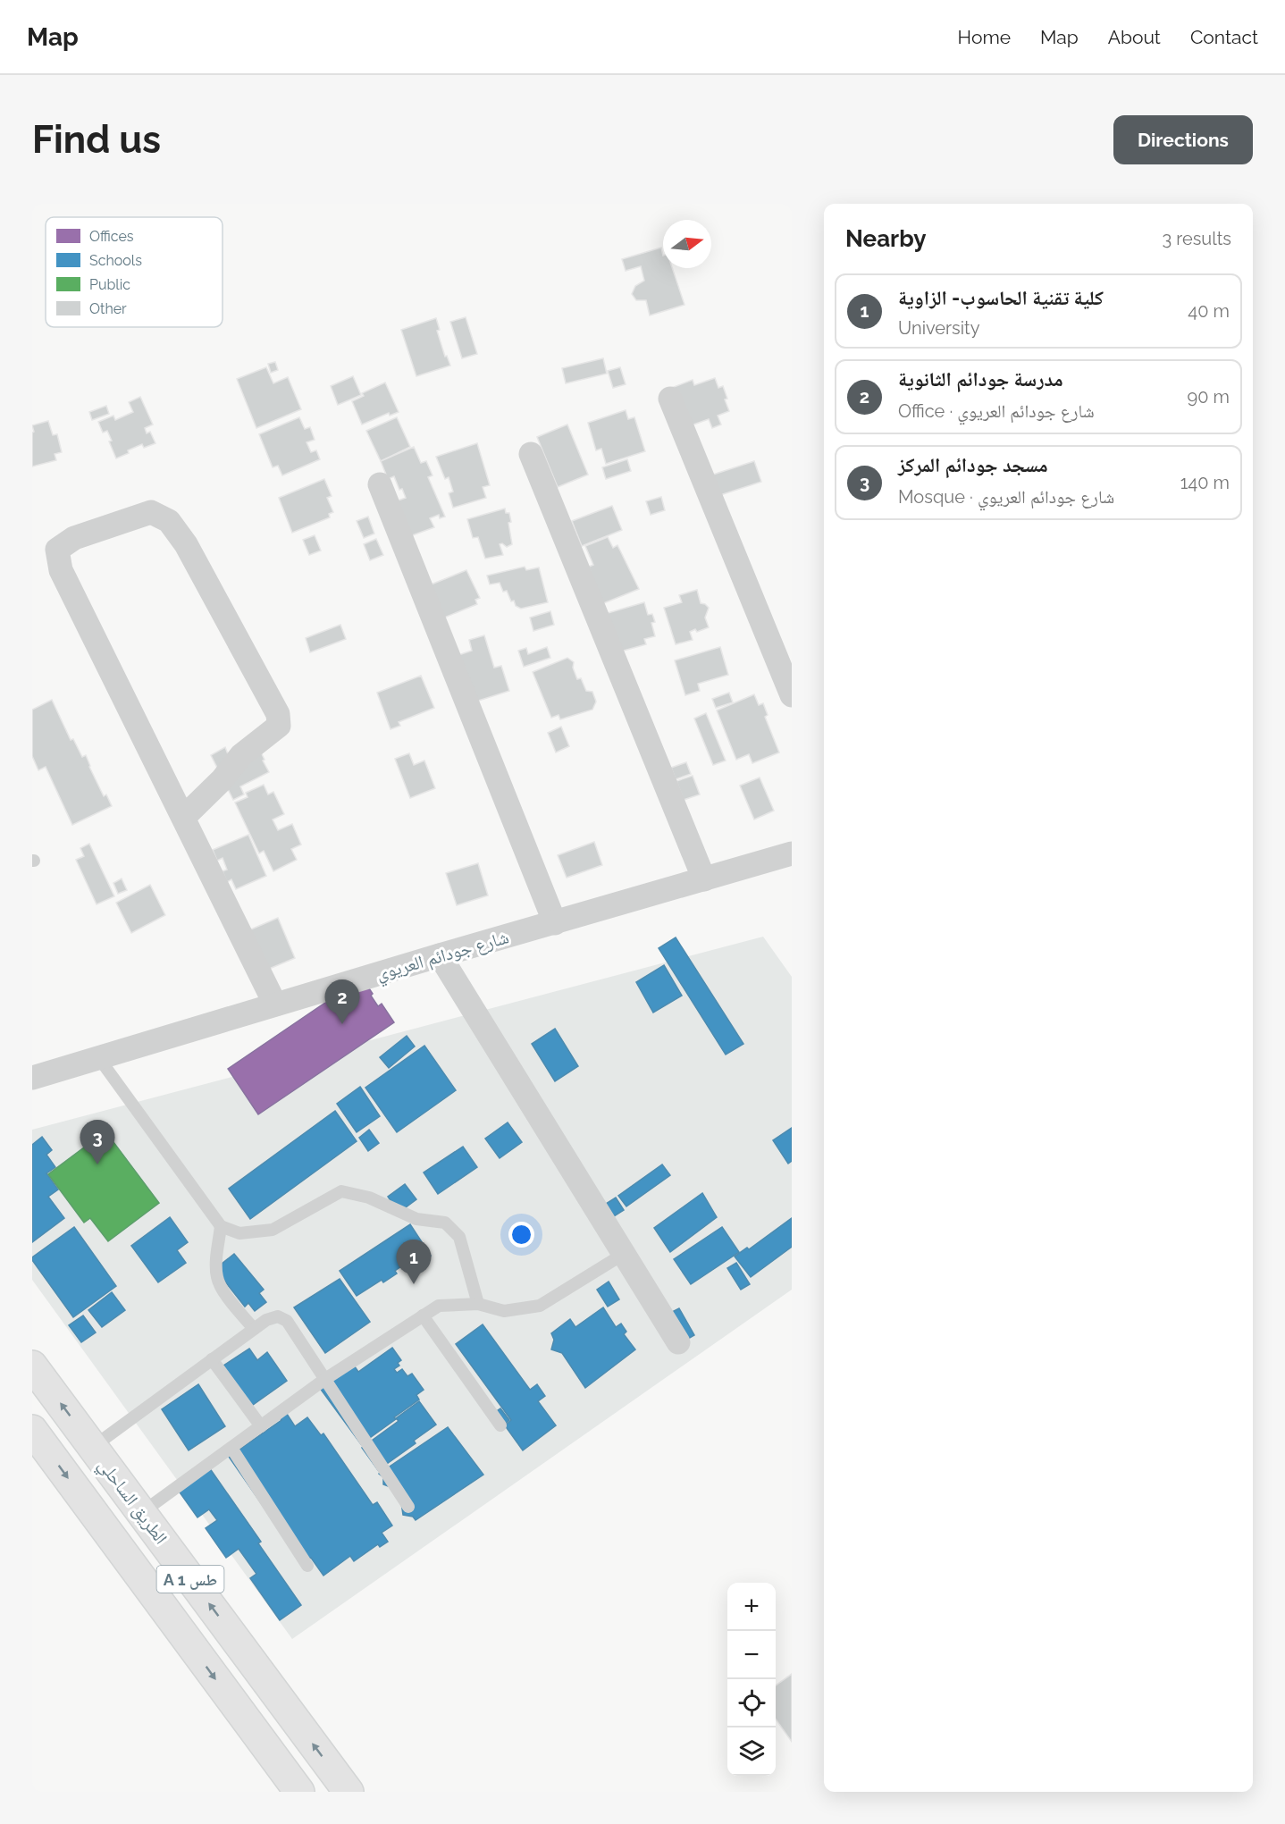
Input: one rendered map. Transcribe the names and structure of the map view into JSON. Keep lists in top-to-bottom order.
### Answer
{
  "streets": {
    "highway": ["الطريق الساحلي", "A 1 طس"],
    "street": ["شارع جودائم العريوي"]
  },
  "legend": [
    "Offices",
    "Schools",
    "Public",
    "Other"
  ],
  "north": "right",
  "page": {
    "header": "Map",
    "nav": [
      "Home",
      "Map",
      "About",
      "Contact"
    ],
    "buttons": "Directions",
    "title": "Find us",
    "heading": ["Nearby", "3 results"],
    "list": [
      {
        "mark": "1",
        "name": "كلية تقنية الحاسوب- الزاوية",
        "note": "University",
        "value": "40 m"
      },
      {
        "mark": "2",
        "name": "مدرسة جودائم الثانوية",
        "note": "Office · شارع جودائم العريوي",
        "value": "90 m"
      },
      {
        "mark": "3",
        "name": "مسجد جودائم المركز",
        "note": "Mosque · شارع جودائم العريوي",
        "value": "140 m"
      }
    ],
    "pins": ["2", "3", "1"],
    "map_buttons": ["+", "−"]
  }
}
